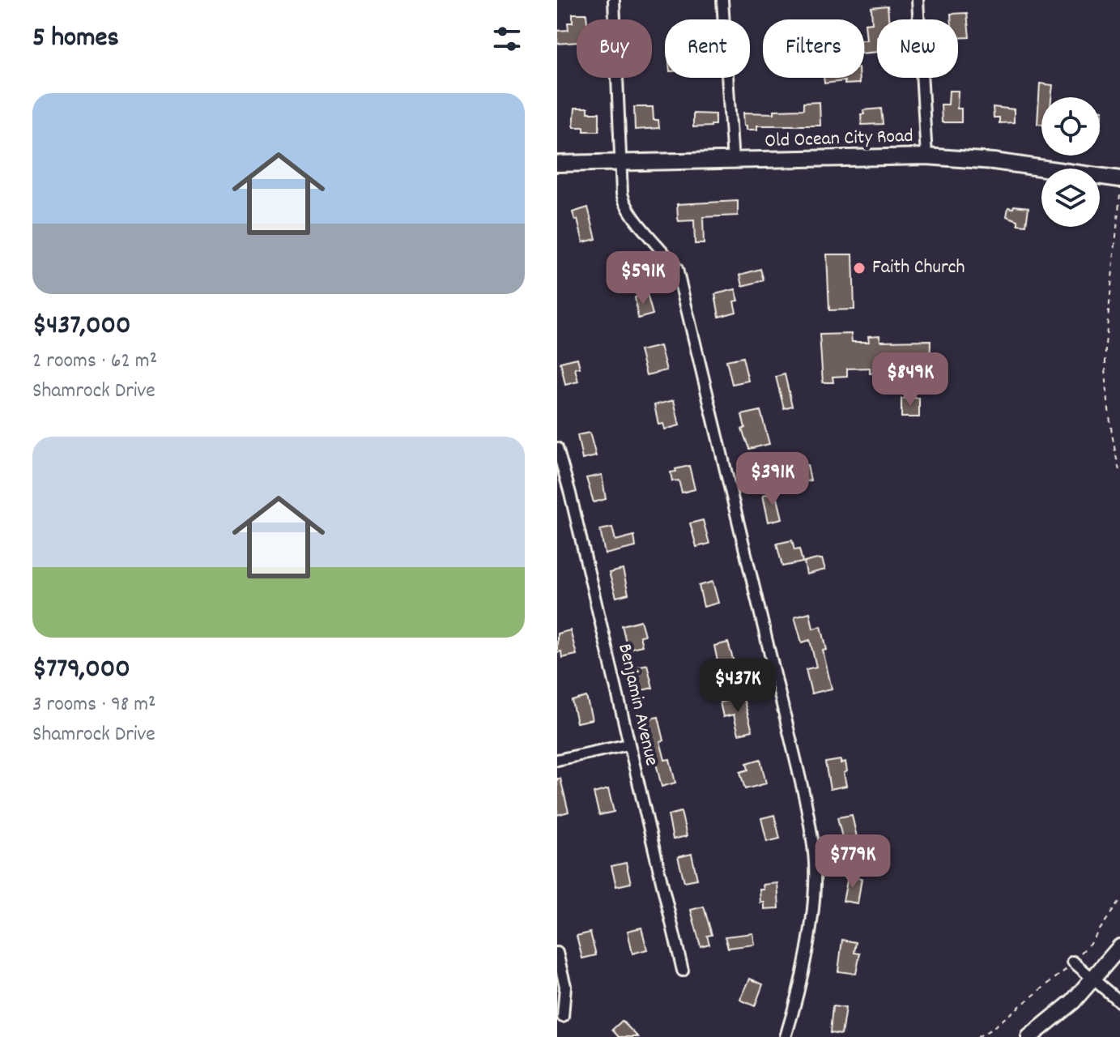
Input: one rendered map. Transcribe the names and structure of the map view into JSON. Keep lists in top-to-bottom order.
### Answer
{
  "streets": {
    "main road": ["Old Ocean City Road"],
    "street": ["Benjamin Avenue"]
  },
  "places": ["Faith Church"],
  "page": {
    "heading": "5 homes",
    "chip": [
      "Buy",
      "Rent",
      "Filters",
      "New"
    ],
    "list": [
      {
        "name": "$437,000",
        "note": "2 rooms · 62 m² · Shamrock Drive"
      },
      {
        "name": "$779,000",
        "note": "3 rooms · 98 m² · Shamrock Drive"
      }
    ],
    "price": [
      "$591K",
      "$849K",
      "$391K",
      "$437K",
      "$779K"
    ]
  }
}
